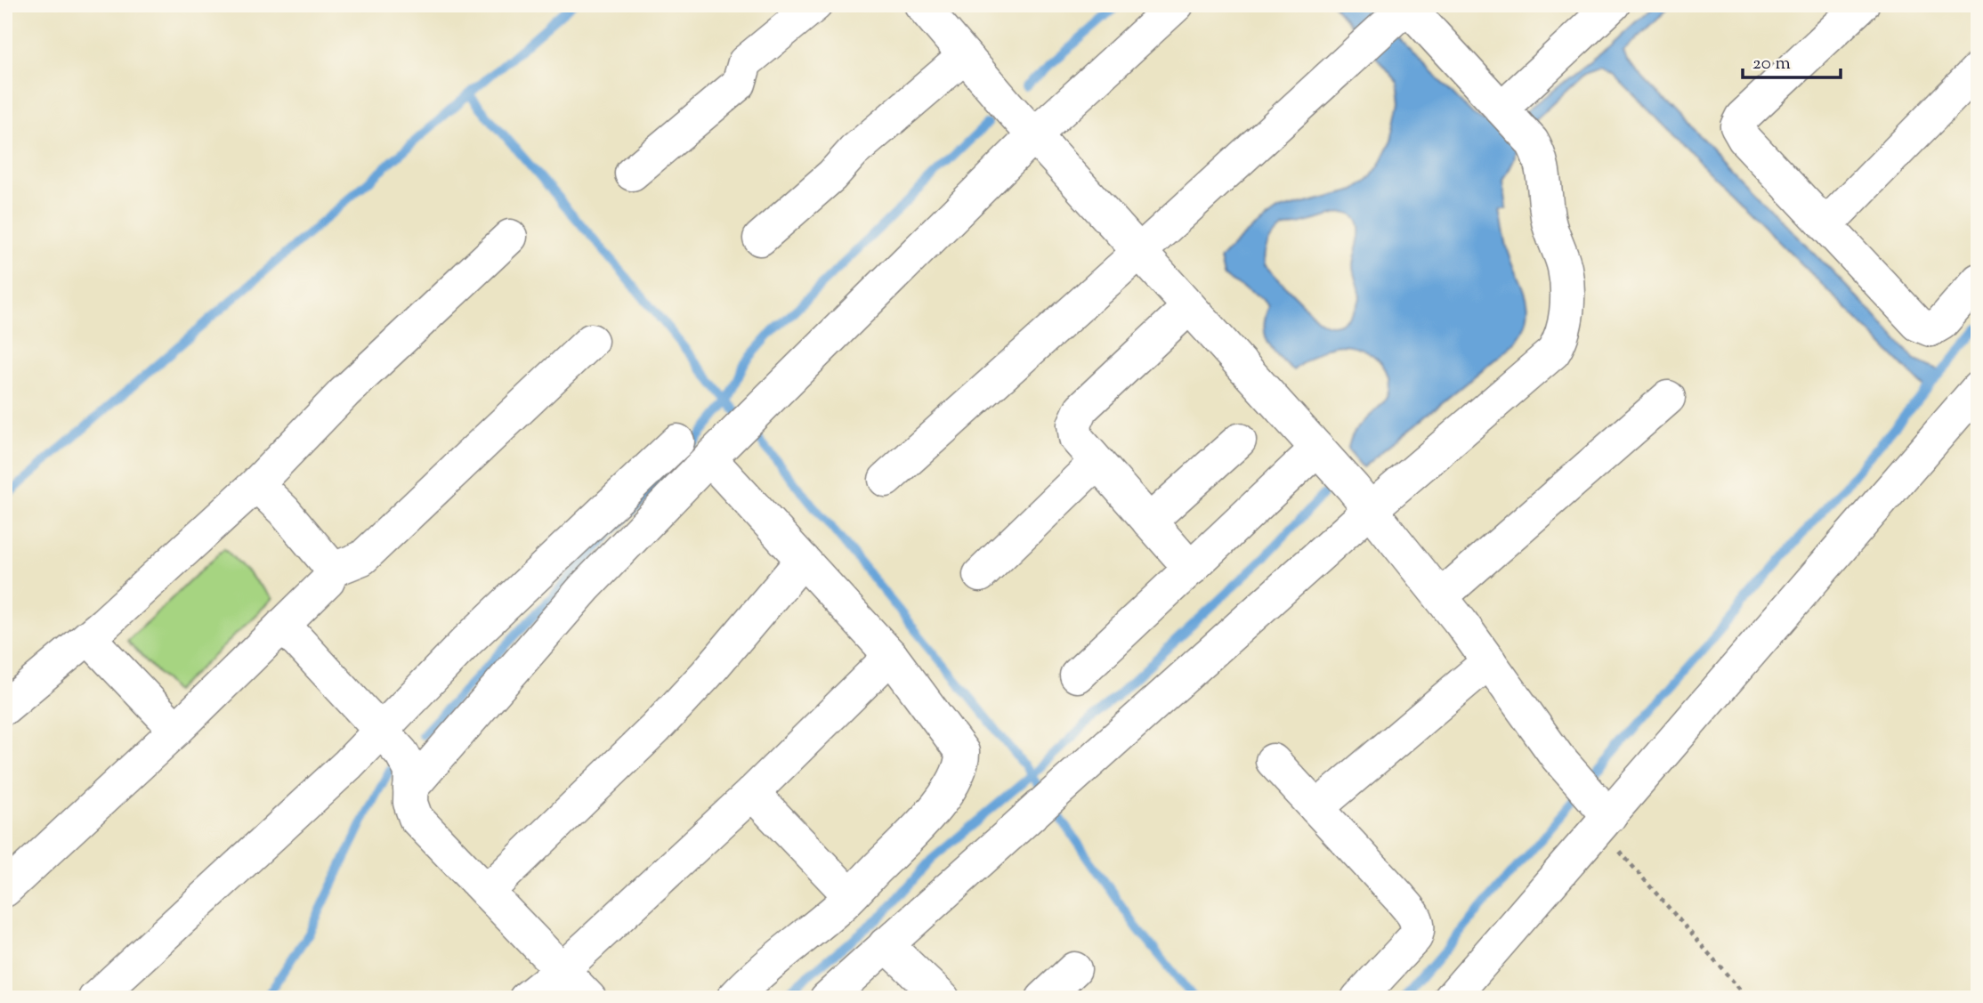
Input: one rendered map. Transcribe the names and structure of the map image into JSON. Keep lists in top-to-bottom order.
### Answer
{
  "scale_bar": "20 m"
}
